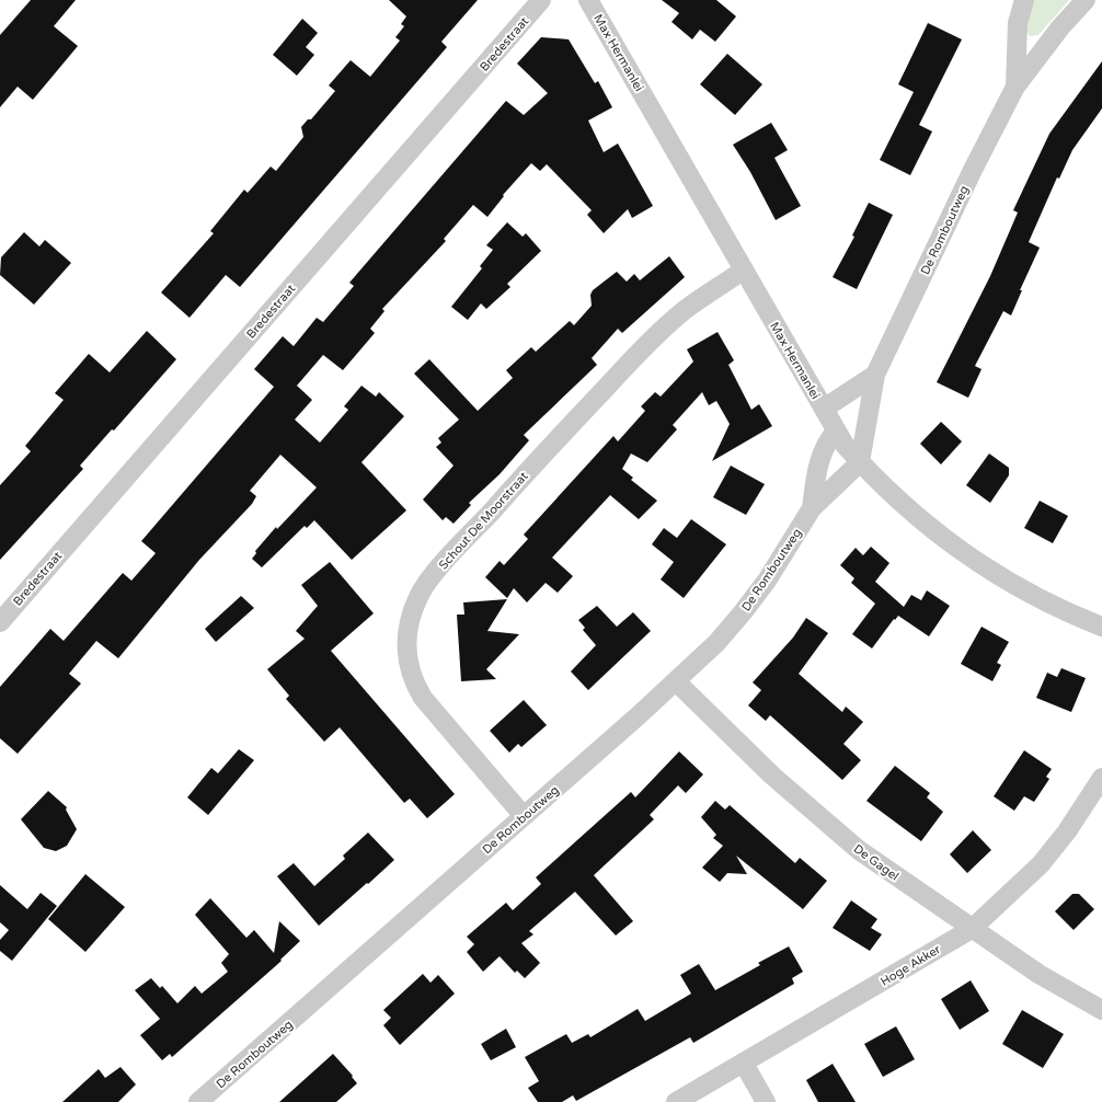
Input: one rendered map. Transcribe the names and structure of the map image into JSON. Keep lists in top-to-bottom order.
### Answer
{
  "streets": {
    "street": [
      "Bredestraat",
      "Max Hermanlei",
      "De Romboutweg",
      "Schout De Moorstraat",
      "De Gagel",
      "Hoge Akker"
    ]
  },
  "crossings": [
    ["Max Hermanlei", "De Romboutweg"],
    ["Max Hermanlei", "Schout De Moorstraat"],
    ["De Romboutweg", "Schout De Moorstraat"],
    ["De Romboutweg", "De Gagel"],
    ["De Gagel", "Hoge Akker"]
  ]
}
